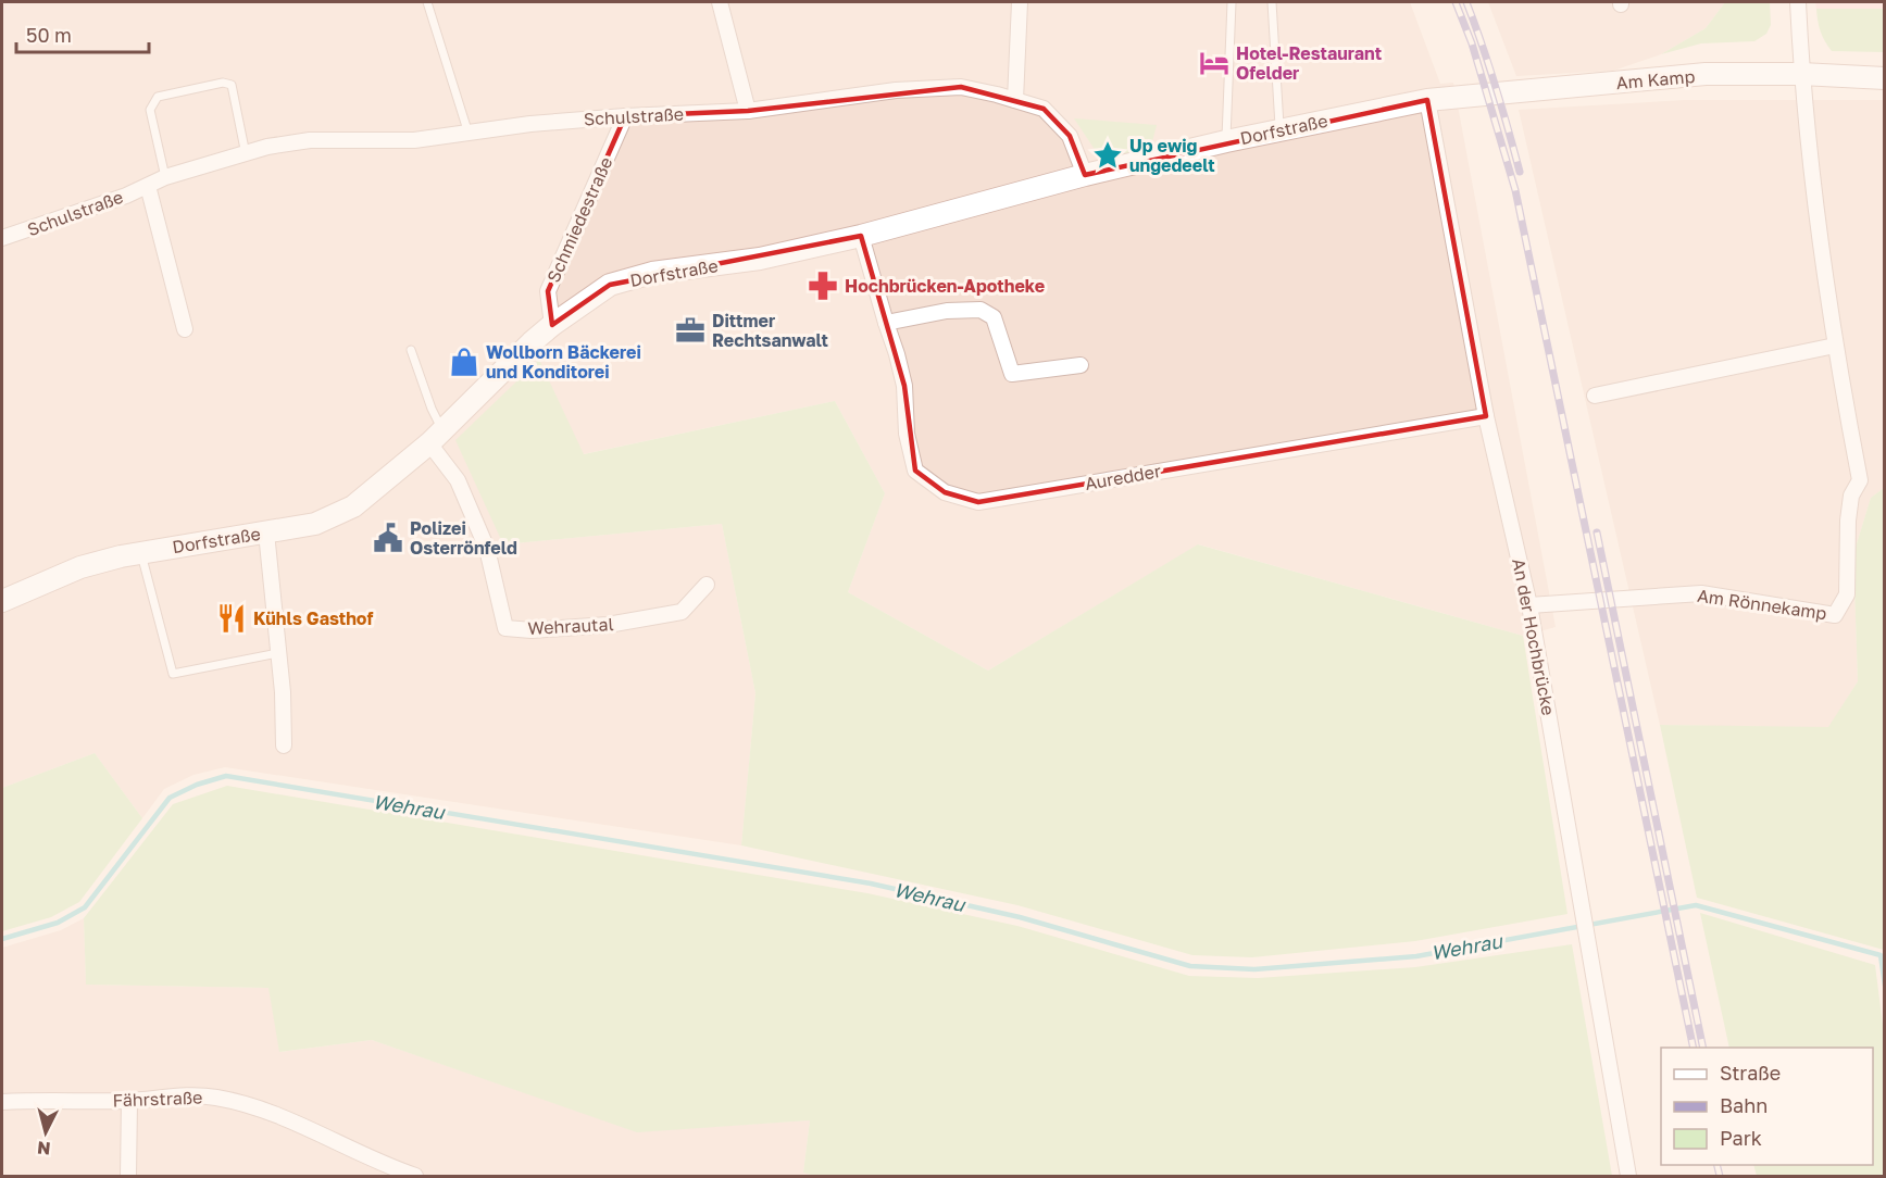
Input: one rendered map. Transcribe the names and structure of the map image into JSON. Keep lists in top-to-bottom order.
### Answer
{
  "streets": {
    "main road": ["Am Kamp", "Dorfstraße"],
    "street": [
      "Schulstraße",
      "Schmiedestraße",
      "Auredder",
      "Am Rönnekamp",
      "Wehrautal",
      "An der Hochbrücke",
      "Fährstraße"
    ]
  },
  "crossings": [
    ["Am Kamp", "Dorfstraße"],
    ["Am Kamp", "Am Rönnekamp"],
    ["Am Kamp", "An der Hochbrücke"],
    ["Schulstraße", "Dorfstraße"],
    ["Schulstraße", "Schmiedestraße"],
    ["Dorfstraße", "Schmiedestraße"],
    ["Dorfstraße", "Auredder"],
    ["Dorfstraße", "Wehrautal"],
    ["Dorfstraße", "An der Hochbrücke"],
    ["Auredder", "An der Hochbrücke"],
    ["Am Rönnekamp", "An der Hochbrücke"]
  ],
  "water": ["Wehrau"],
  "places": {
    "hotel": ["Hotel-Restaurant Ofelder"],
    "place": ["Up ewig ungedeelt"],
    "pharmacy": ["Hochbrücken-Apotheke"],
    "office": ["Dittmer Rechtsanwalt"],
    "shop": ["Wollborn Bäckerei und Konditorei"],
    "public building": ["Polizei Osterrönfeld"],
    "restaurant": ["Kühls Gasthof"]
  },
  "legend": ["Straße", "Bahn", "Park"],
  "scale_bar": "50 m",
  "north": "bottom"
}
